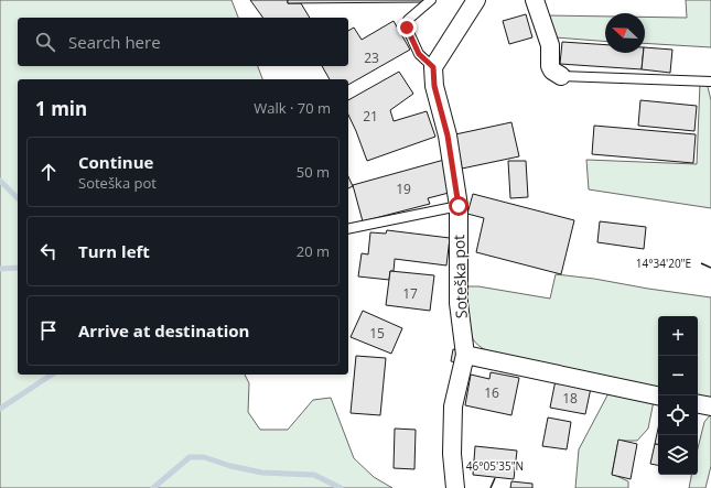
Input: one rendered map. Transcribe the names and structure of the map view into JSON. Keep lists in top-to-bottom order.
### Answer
{
  "streets": {
    "street": ["Soteška pot"]
  },
  "house_numbers": [
    "23",
    "21",
    "19",
    "17",
    "15",
    "16",
    "18"
  ],
  "north": "top left",
  "page": {
    "search": "Search here",
    "heading": ["1 min", "Walk · 70 m"],
    "list": [
      ["Continue", "Soteška pot", "50 m"],
      ["Turn left", "20 m"],
      "Arrive at destination"
    ],
    "map_buttons": ["+", "−"]
  },
  "coordinates": ["14°34'20\"E", "46°05'35\"N"]
}
